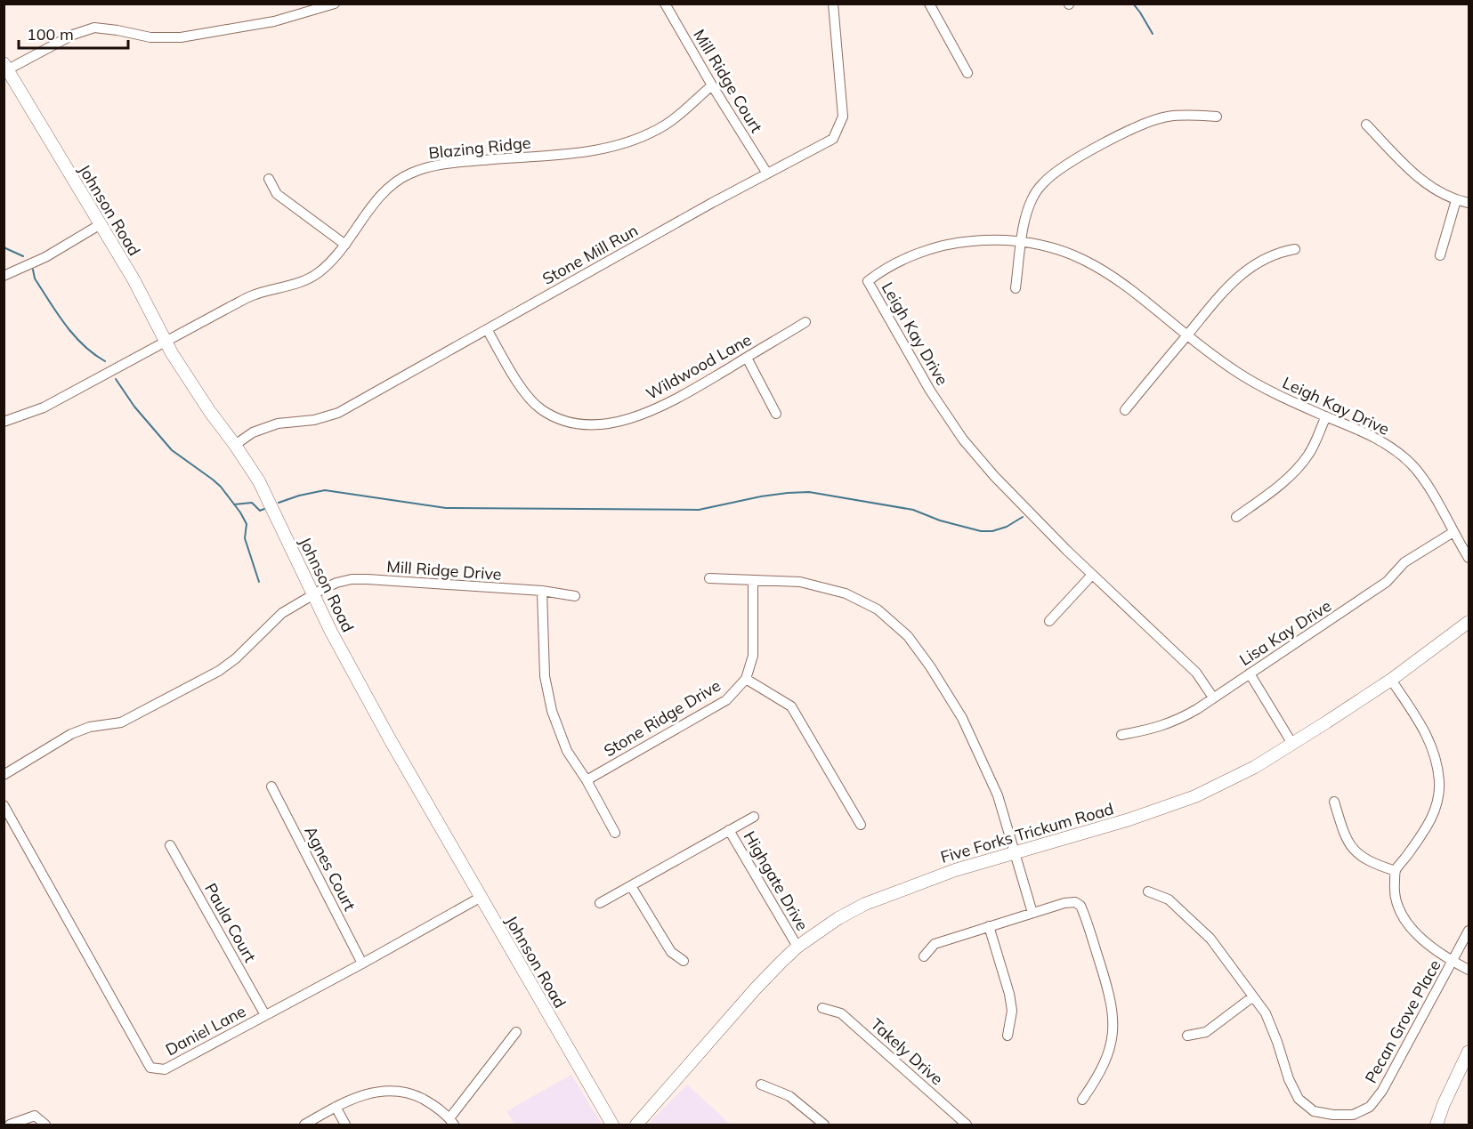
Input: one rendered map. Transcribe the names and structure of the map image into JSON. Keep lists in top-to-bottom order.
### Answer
{
  "streets": {
    "street": [
      "Mill Ridge Court",
      "Blazing Ridge",
      "Johnson Road",
      "Stone Mill Run",
      "Leigh Kay Drive",
      "Wildwood Lane",
      "Mill Ridge Drive",
      "Lisa Kay Drive",
      "Stone Ridge Drive",
      "Five Forks Trickum Road",
      "Agnes Court",
      "Highgate Drive",
      "Paula Court",
      "Pecan Grove Place",
      "Daniel Lane",
      "Takely Drive"
    ]
  },
  "crossings": [
    ["Mill Ridge Court", "Blazing Ridge"],
    ["Mill Ridge Court", "Stone Mill Run"],
    ["Blazing Ridge", "Johnson Road"],
    ["Johnson Road", "Stone Mill Run"],
    ["Johnson Road", "Mill Ridge Drive"],
    ["Johnson Road", "Daniel Lane"],
    ["Stone Mill Run", "Wildwood Lane"],
    ["Leigh Kay Drive", "Lisa Kay Drive"],
    ["Five Forks Trickum Road", "Highgate Drive"],
    ["Agnes Court", "Daniel Lane"],
    ["Paula Court", "Daniel Lane"]
  ],
  "scale_bar": "100 m"
}
